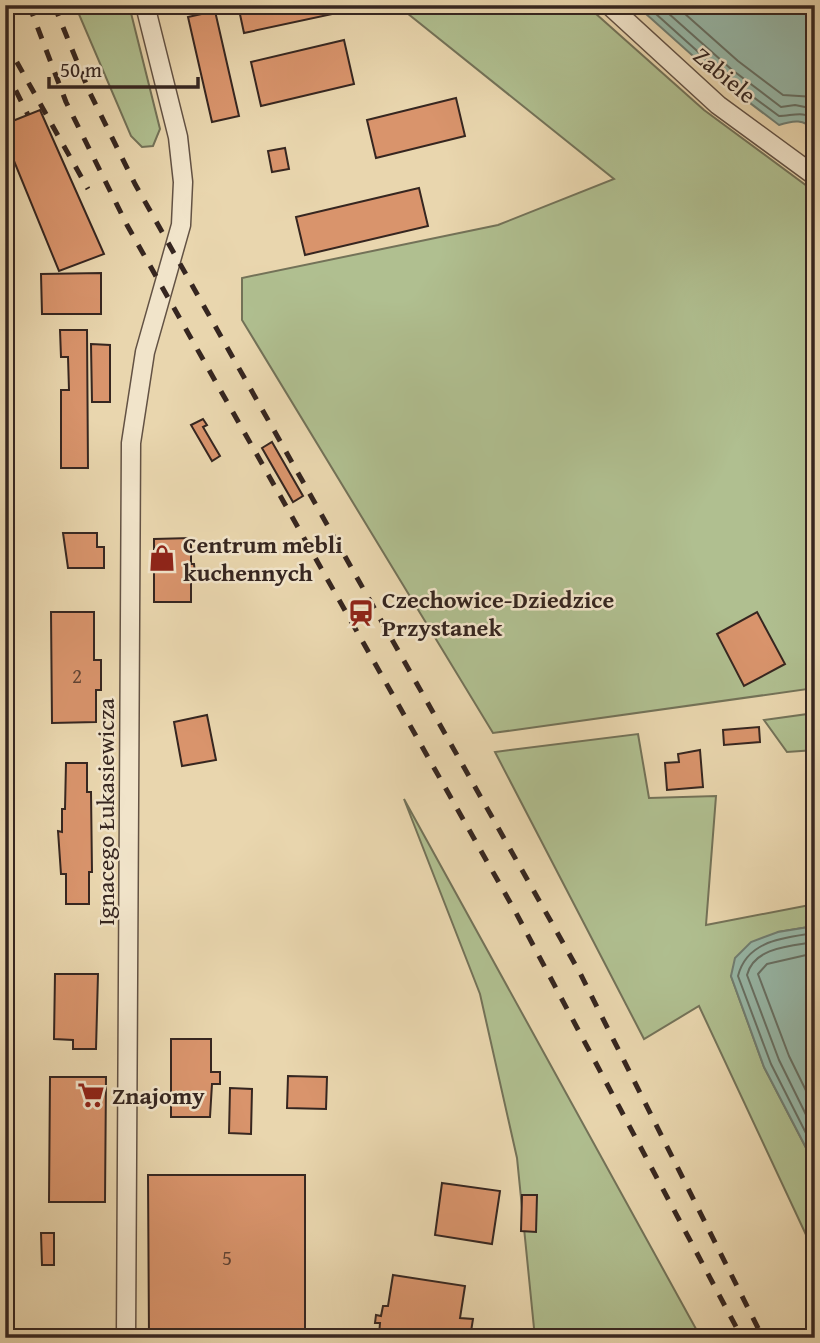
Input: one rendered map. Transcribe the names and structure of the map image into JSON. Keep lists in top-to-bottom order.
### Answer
{
  "streets": {
    "street": ["Zabiele", "Ignacego Łukasiewicza"]
  },
  "places": {
    "shop": ["Centrum mebli kuchennych"],
    "station": ["Czechowice-Dziedzice Przystanek"],
    "supermarket": ["Znajomy"]
  },
  "house_numbers": ["2", "5"],
  "scale_bar": "50 m"
}
